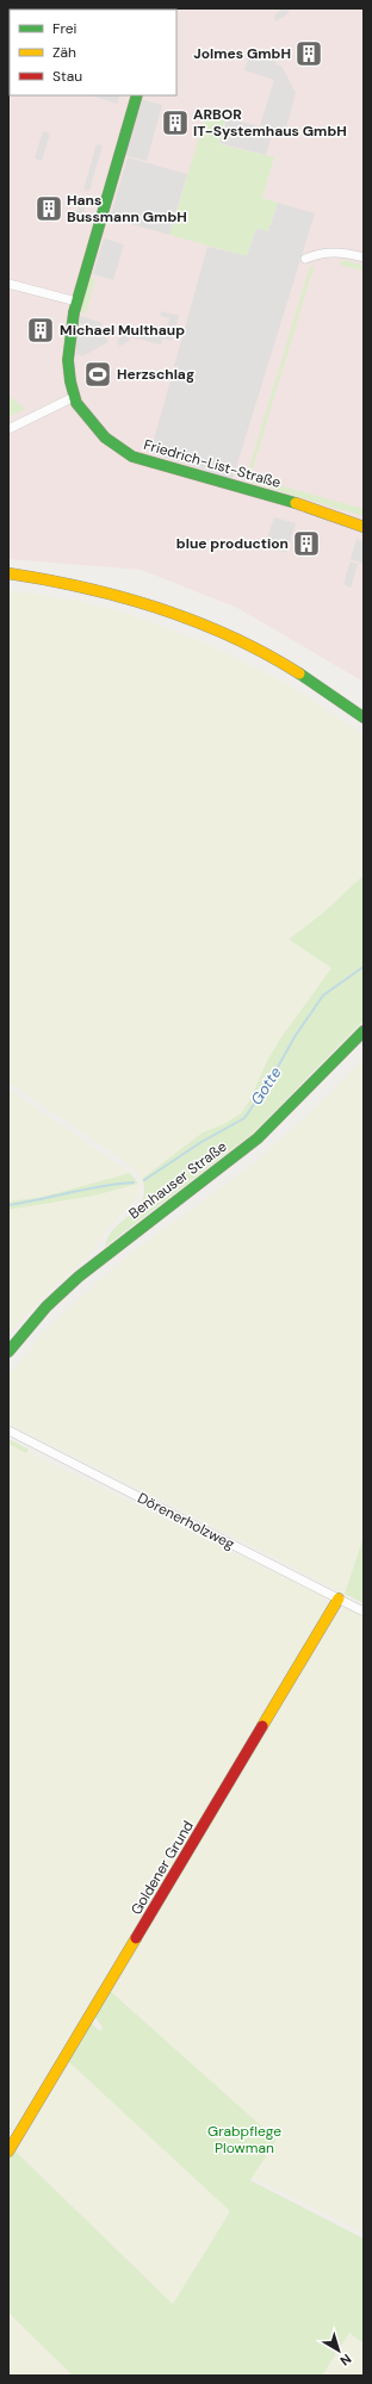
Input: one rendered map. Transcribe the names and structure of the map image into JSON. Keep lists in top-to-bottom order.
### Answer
{
  "streets": {
    "street": [
      "Friedrich-List-Straße",
      "Benhauser Straße",
      "Dörenerholzweg",
      "Goldener Grund"
    ]
  },
  "crossings": [
    ["Dörenerholzweg", "Goldener Grund"]
  ],
  "water": ["Gotte"],
  "parks": ["Grabpflege Plowman"],
  "places": {
    "building": [
      "Jolmes GmbH",
      "ARBOR IT-Systemhaus GmbH",
      "Hans Bussmann GmbH",
      "Michael Multhaup",
      "blue production"
    ],
    "sports": ["Herzschlag"]
  },
  "legend": ["Frei", "Zäh", "Stau"],
  "north": "bottom right"
}
